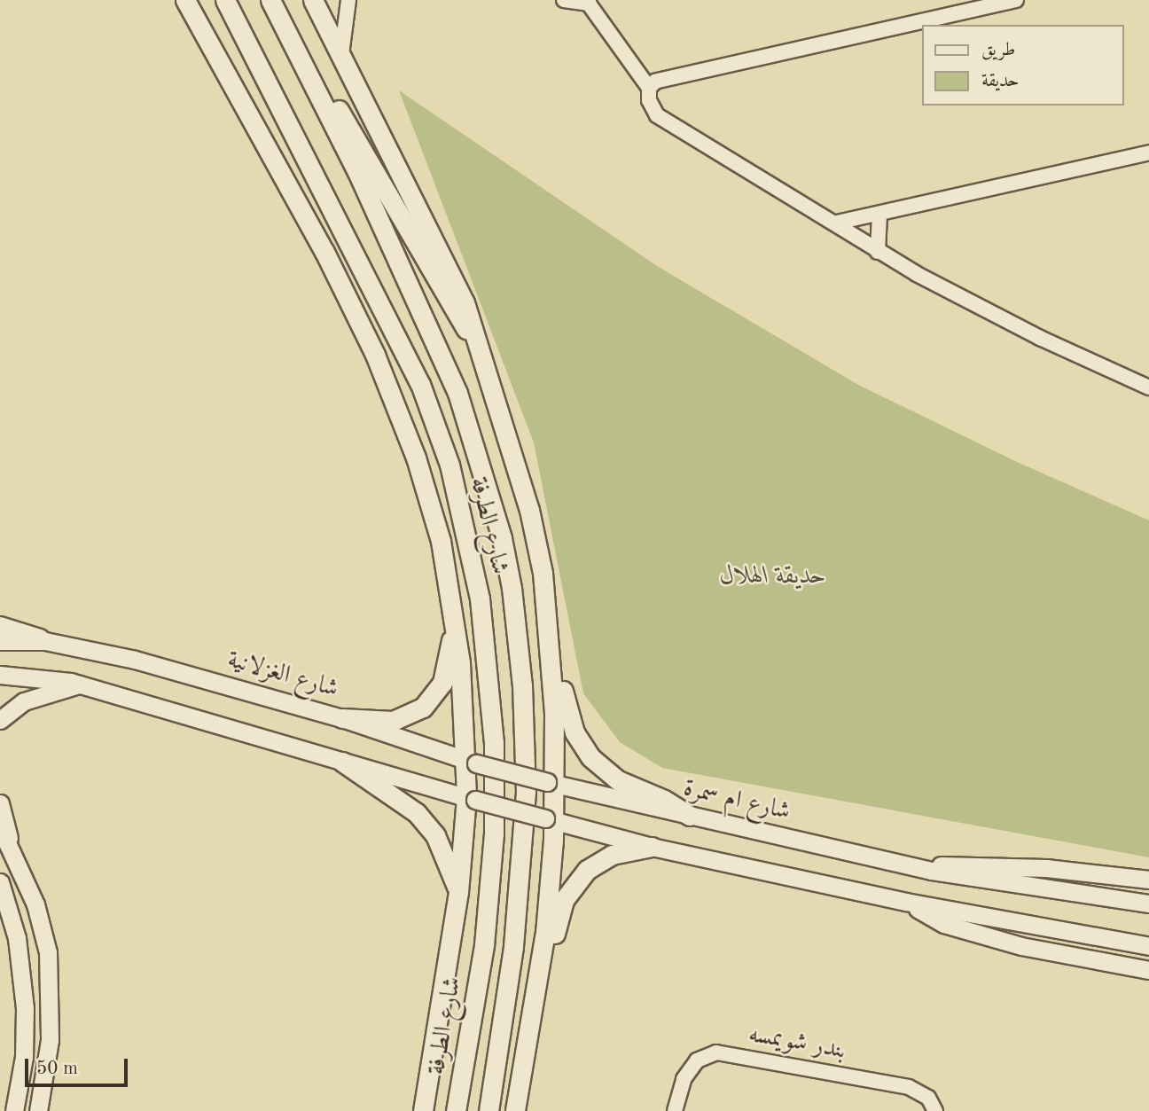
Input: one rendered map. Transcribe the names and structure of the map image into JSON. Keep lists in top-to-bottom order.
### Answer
{
  "streets": {
    "main road": ["شارع الطرفة"],
    "street": ["شارع الغزلانية", "شارع ام سمرة", "بندر شويمسه"]
  },
  "crossings": [
    ["شارع الغزلانية", "شارع ام سمرة"]
  ],
  "parks": ["حديقة الهلال"],
  "legend": ["طريق", "حديقة"],
  "scale_bar": "50 m"
}
